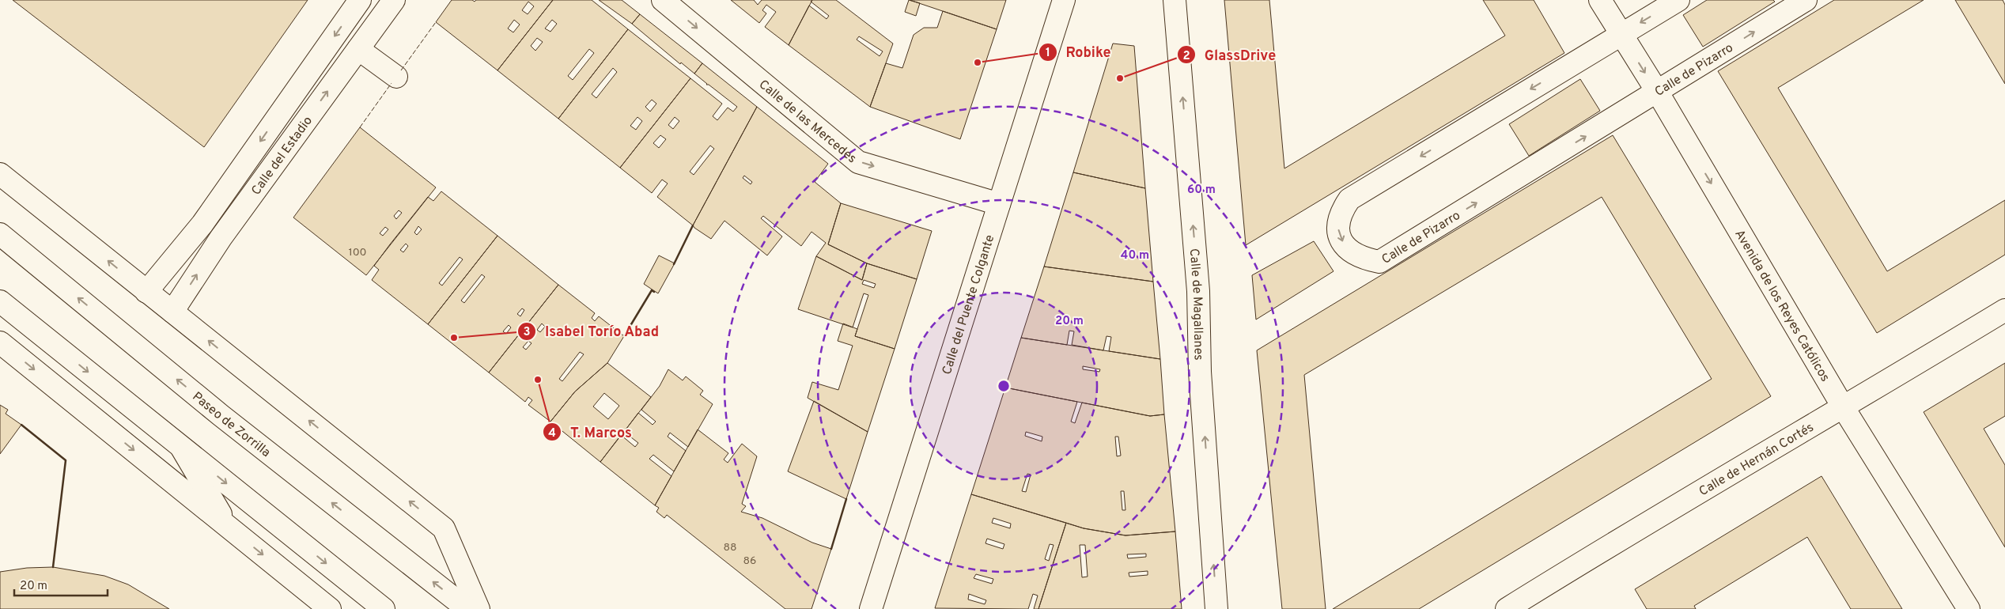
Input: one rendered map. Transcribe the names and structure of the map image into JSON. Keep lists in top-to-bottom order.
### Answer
{
  "streets": {
    "street": [
      "Calle de Pizarro",
      "Calle de las Mercedes",
      "Calle del Estadio",
      "Calle del Puente Colgante",
      "Calle de Magallanes",
      "Avenida de los Reyes Católicos",
      "Paseo de Zorrilla",
      "Calle de Hernán Cortés"
    ]
  },
  "crossings": [
    ["Calle de Pizarro", "Avenida de los Reyes Católicos"],
    ["Calle de las Mercedes", "Calle del Puente Colgante"],
    ["Avenida de los Reyes Católicos", "Calle de Hernán Cortés"]
  ],
  "one_way": ["Calle de las Mercedes", "Calle de Magallanes", "Avenida de los Reyes Católicos"],
  "places": [
    "Robike",
    "GlassDrive",
    "Isabel Torío Abad",
    "T. Marcos"
  ],
  "house_numbers": ["100", "88", "86"],
  "scale_bar": "20 m",
  "rings": ["60 m", "40 m", "20 m"]
}
